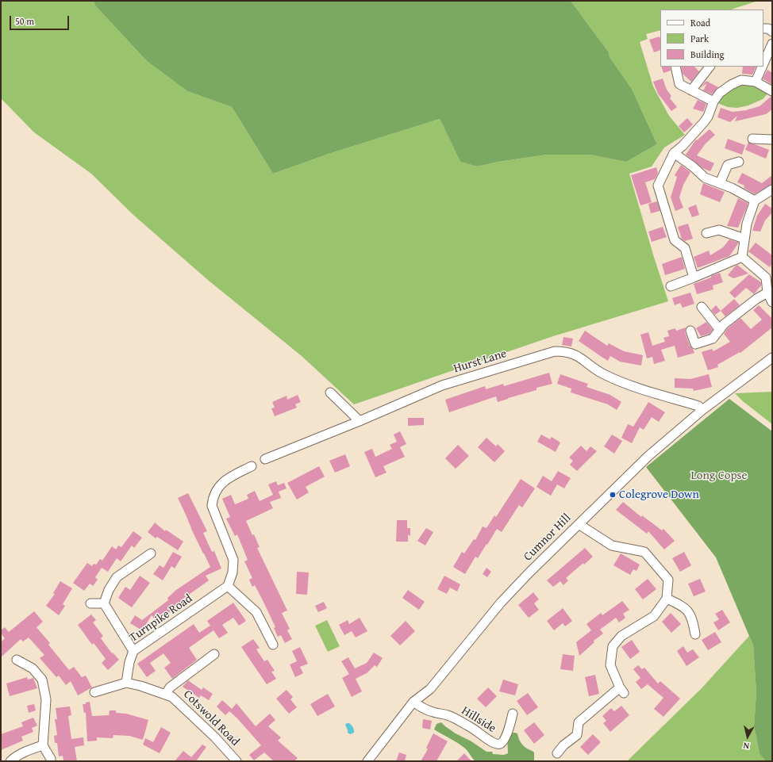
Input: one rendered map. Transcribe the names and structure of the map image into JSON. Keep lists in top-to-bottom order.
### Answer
{
  "streets": {
    "street": [
      "Hurst Lane",
      "Cumnor Hill",
      "Turnpike Road",
      "Cotswold Road",
      "Hillside"
    ]
  },
  "crossings": [
    ["Hurst Lane", "Cumnor Hill"],
    ["Cumnor Hill", "Hillside"],
    ["Turnpike Road", "Cotswold Road"]
  ],
  "parks": ["Long Copse"],
  "places": ["Colegrove Down"],
  "legend": ["Road", "Park", "Building"],
  "scale_bar": "50 m",
  "north": "bottom"
}
